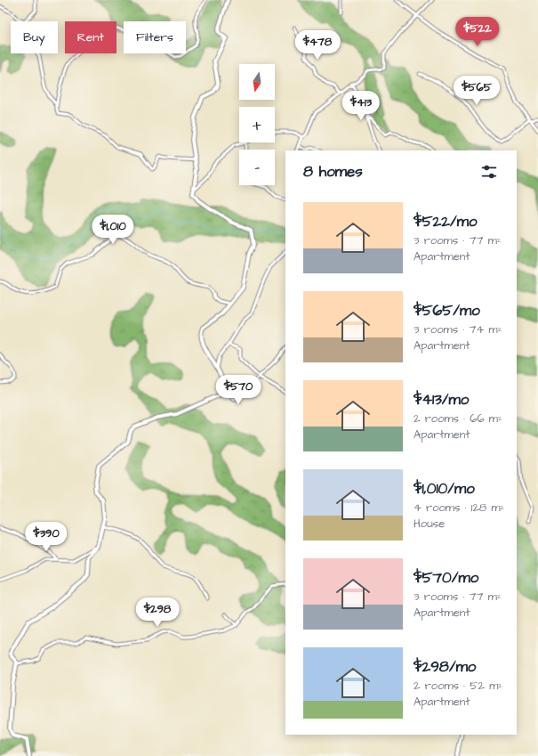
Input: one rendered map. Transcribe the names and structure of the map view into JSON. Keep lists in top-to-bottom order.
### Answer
{
  "north": "bottom",
  "page": {
    "price": [
      "$522",
      "$478",
      "$565",
      "$413",
      "$1,010",
      "$570",
      "$390",
      "$298"
    ],
    "chip": ["Buy", "Rent", "Filters"],
    "map_buttons": ["+", "−"],
    "heading": "8 homes",
    "list": [
      {
        "name": "$522/mo",
        "note": "3 rooms · 77 m² · Apartment"
      },
      {
        "name": "$565/mo",
        "note": "3 rooms · 74 m² · Apartment"
      },
      {
        "name": "$413/mo",
        "note": "2 rooms · 66 m² · Apartment"
      },
      {
        "name": "$1,010/mo",
        "note": "4 rooms · 128 m² · House"
      },
      {
        "name": "$570/mo",
        "note": "3 rooms · 77 m² · Apartment"
      },
      {
        "name": "$298/mo",
        "note": "2 rooms · 52 m² · Apartment"
      }
    ]
  }
}
